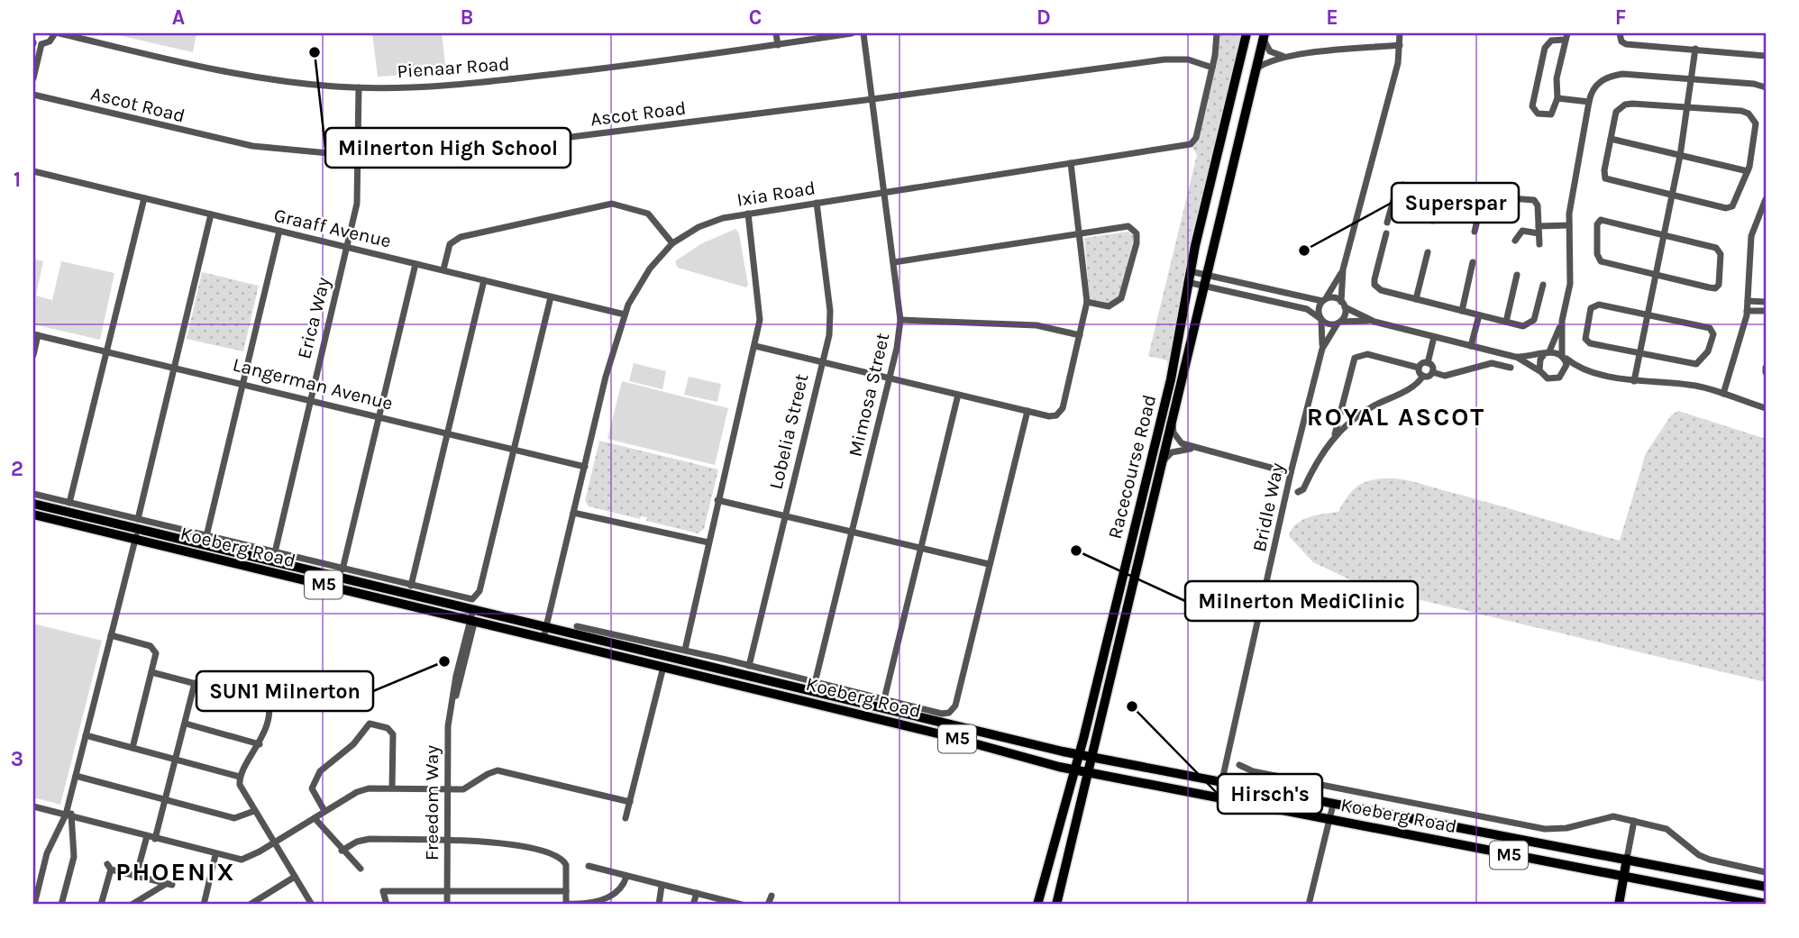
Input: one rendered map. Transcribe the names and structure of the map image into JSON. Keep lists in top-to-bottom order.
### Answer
{
  "streets": {
    "main road": ["Racecourse Road", "Koeberg Road", "M5"],
    "street": [
      "Pienaar Road",
      "Ascot Road",
      "Ixia Road",
      "Graaff Avenue",
      "Erica Way",
      "Langerman Avenue",
      "Mimosa Street",
      "Lobelia Street",
      "Bridle Way",
      "Freedom Way"
    ]
  },
  "crossings": [
    ["Pienaar Road", "Erica Way"],
    ["Ascot Road", "Ixia Road"],
    ["Ascot Road", "Erica Way"],
    ["Ascot Road", "Mimosa Street"],
    ["Ixia Road", "Graaff Avenue"],
    ["Ixia Road", "Langerman Avenue"],
    ["Ixia Road", "Mimosa Street"],
    ["Ixia Road", "Lobelia Street"],
    ["Ixia Road", "Koeberg Road"],
    ["Graaff Avenue", "Erica Way"],
    ["Erica Way", "Langerman Avenue"],
    ["Racecourse Road", "Koeberg Road"],
    ["Bridle Way", "Koeberg Road"],
    ["Koeberg Road", "Freedom Way"]
  ],
  "districts": ["ROYAL ASCOT", "PHOENIX"],
  "places": [
    "Milnerton High School",
    "Superspar",
    "Milnerton MediClinic",
    "SUN1 Milnerton",
    "Hirsch's"
  ],
  "grid": {
    "columns": [
      "A",
      "B",
      "C",
      "D",
      "E",
      "F"
    ],
    "rows": ["1", "2", "3"]
  }
}
